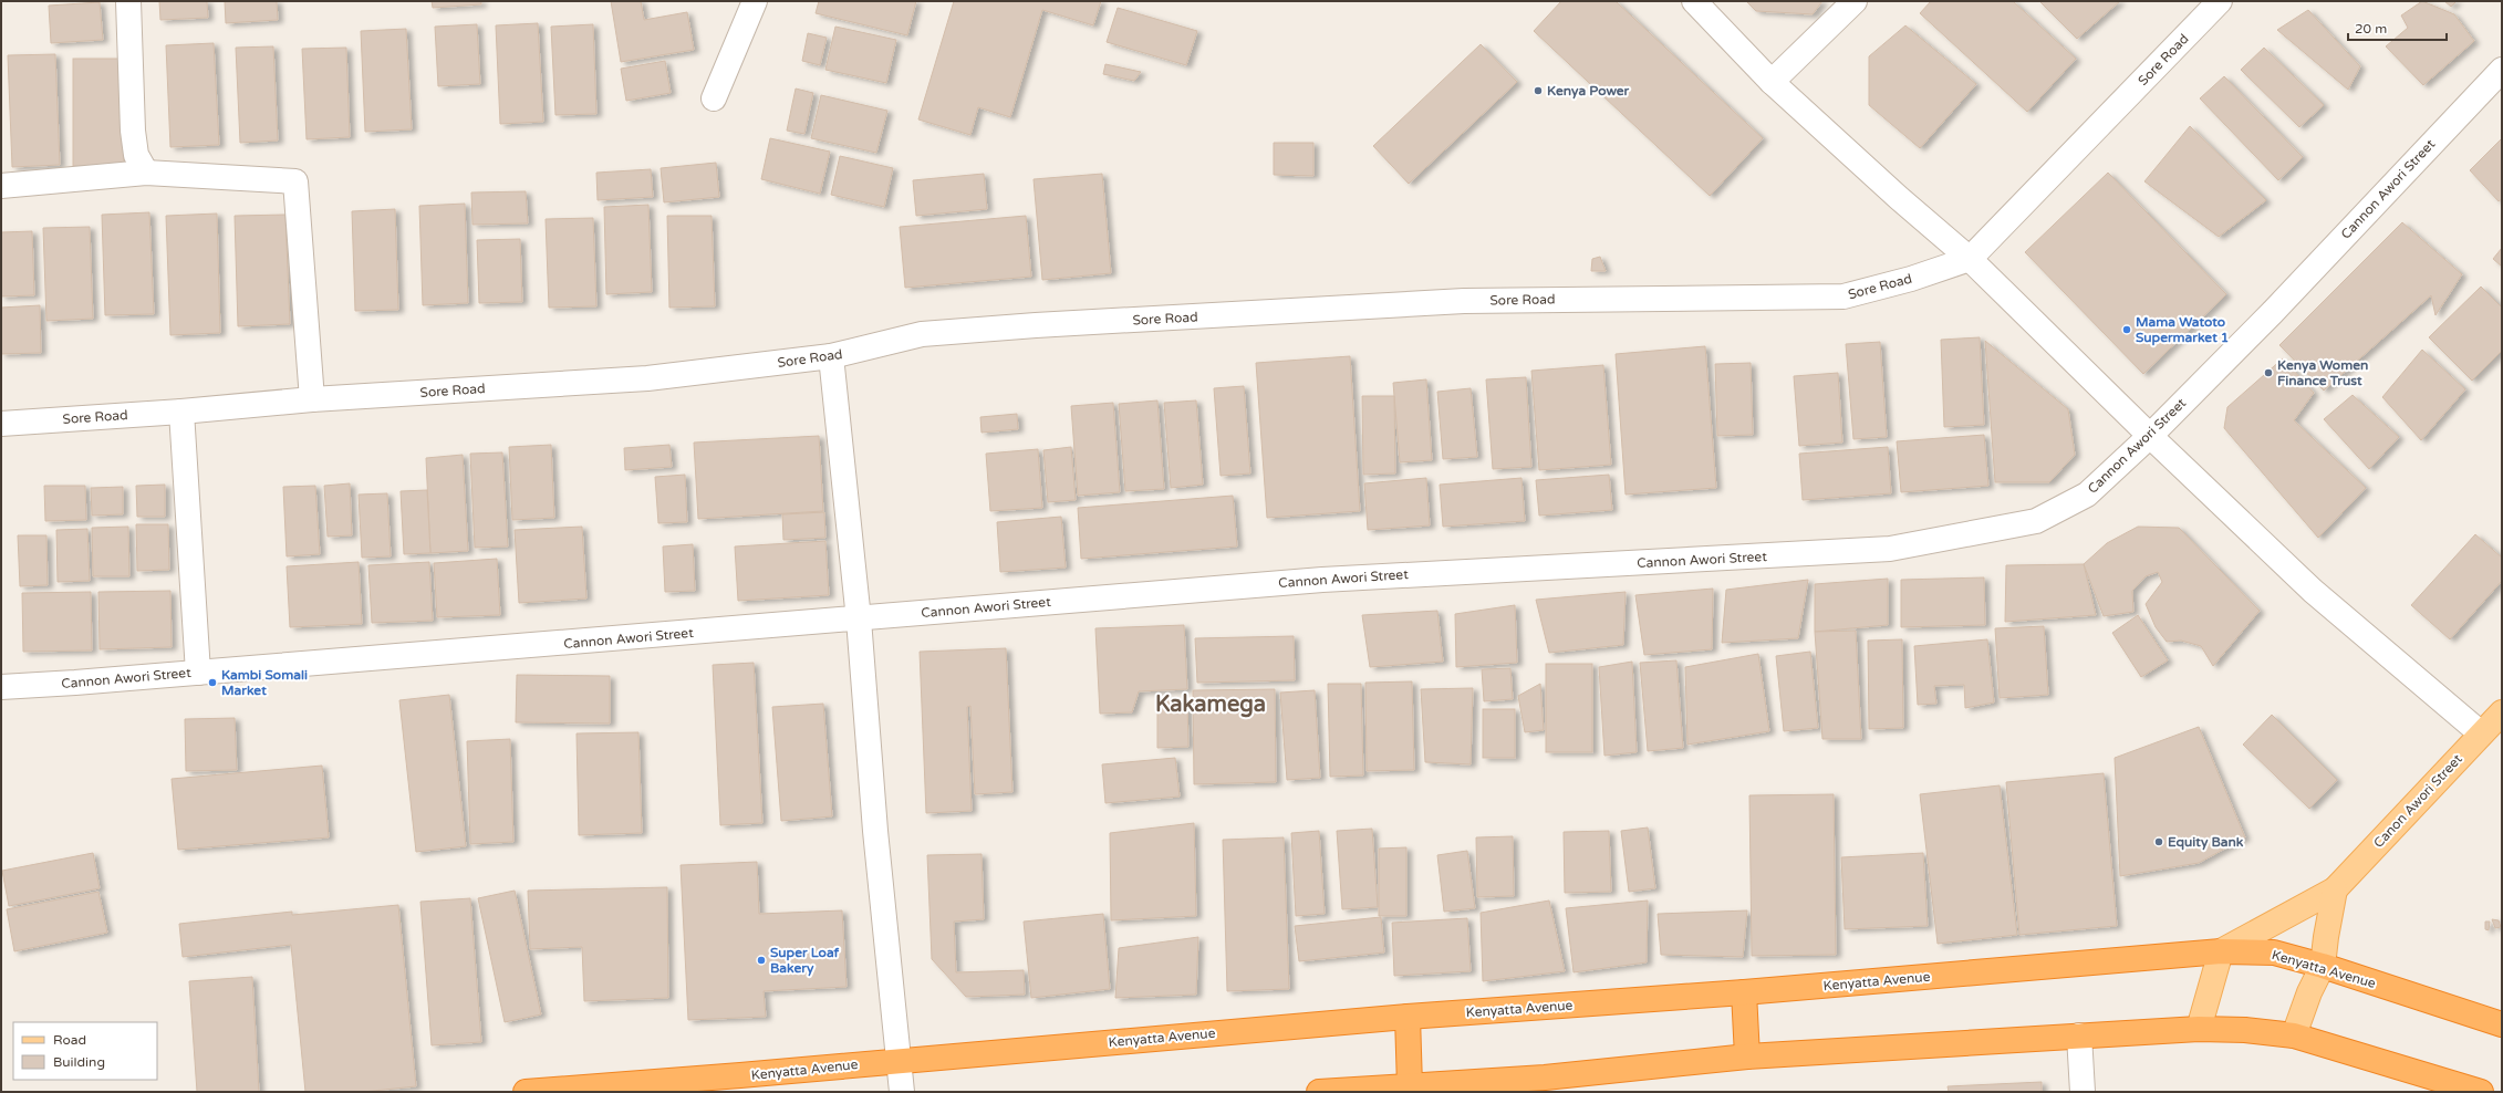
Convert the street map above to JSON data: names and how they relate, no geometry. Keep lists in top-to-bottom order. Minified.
{"streets":{"highway":["Kenyatta Avenue"],"main road":["Canon Awori Street"],"street":["Sore Road","Cannon Awori Street"]},"crossings":[["Canon Awori Street","Kenyatta Avenue"]],"districts":["Kakamega"],"places":["Kenya Power","Mama Watoto Supermarket 1","Kenya Women Finance Trust","Kambi Somali Market","Equity Bank","Super Loaf Bakery"],"legend":["Road","Building"],"scale_bar":"20 m"}
